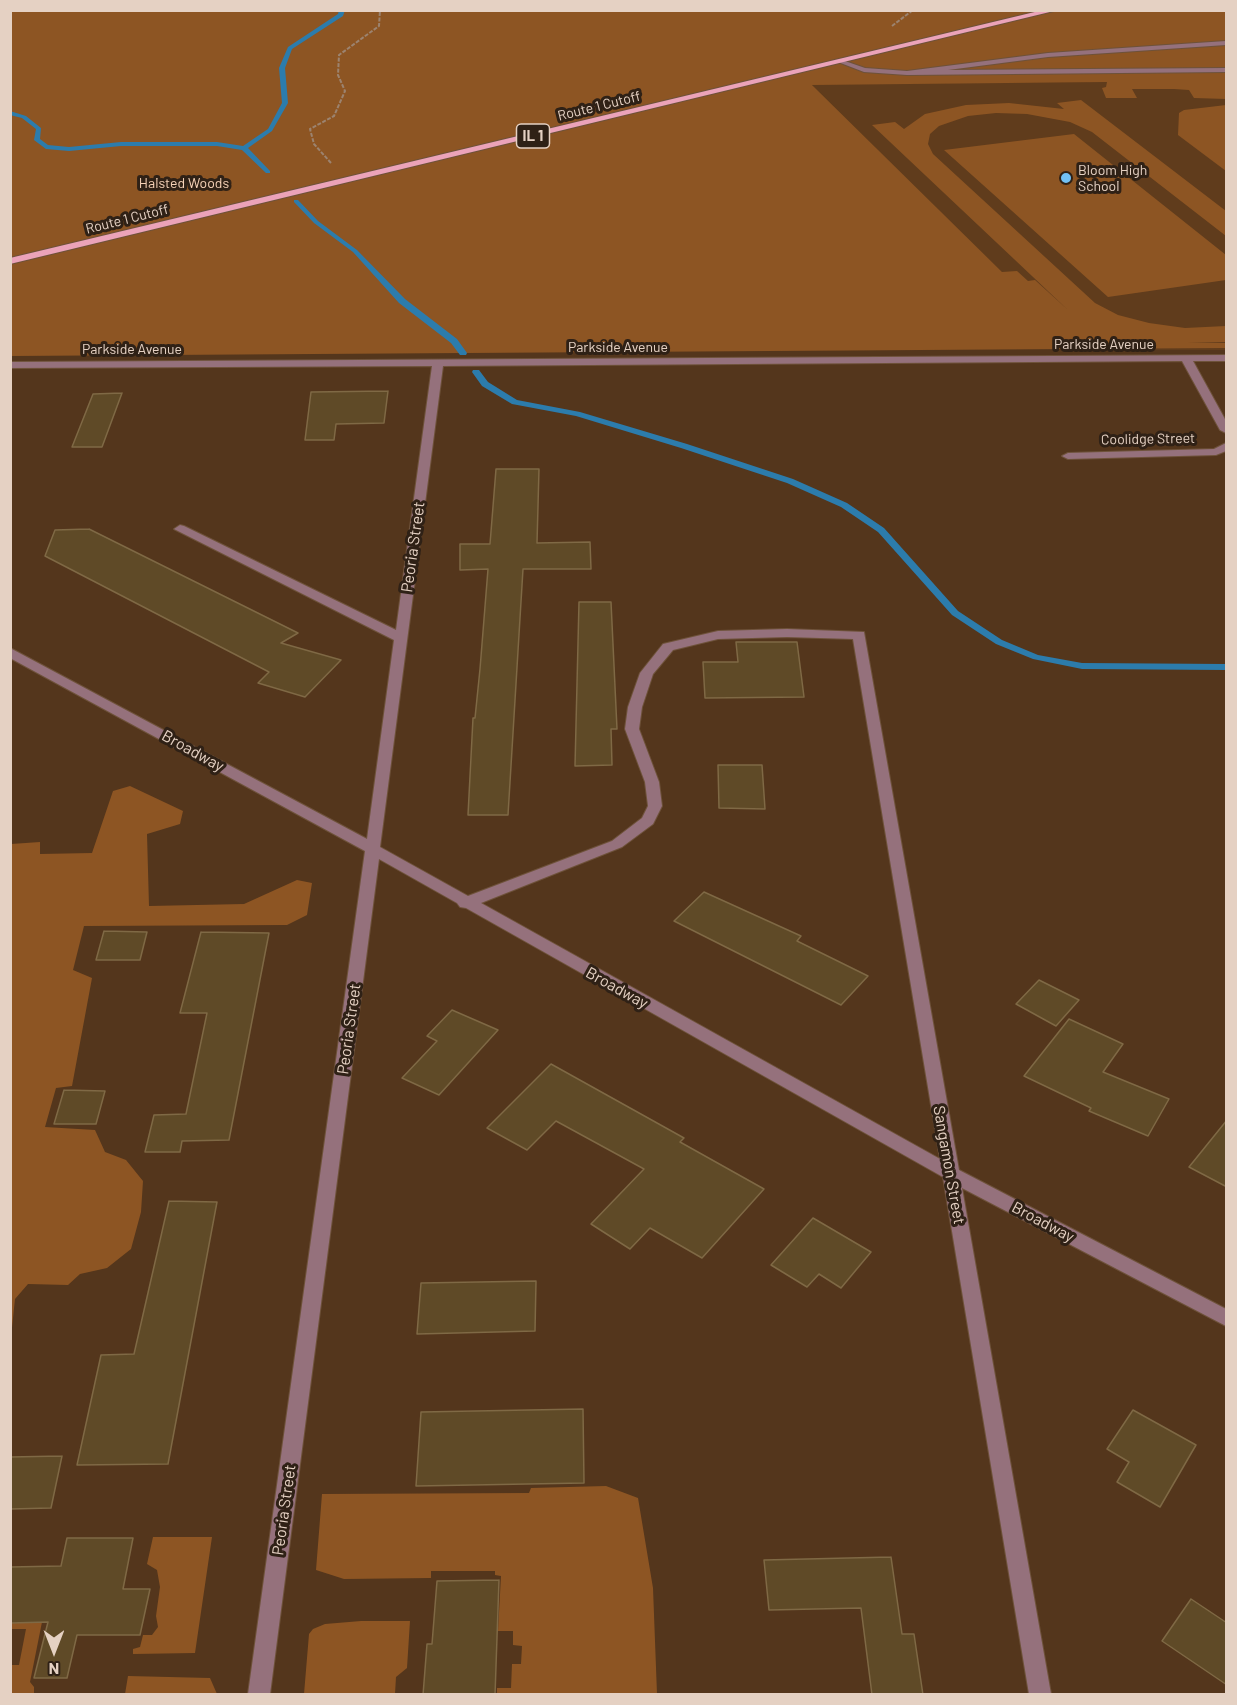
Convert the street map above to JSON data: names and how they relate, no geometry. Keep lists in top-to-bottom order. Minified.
{"streets":{"main road":["Route 1 Cutoff","IL 1"],"street":["Parkside Avenue","Coolidge Street","Peoria Street","Broadway","Sangamon Street"]},"crossings":[["Parkside Avenue","Peoria Street"],["Peoria Street","Broadway"],["Broadway","Sangamon Street"]],"parks":["Halsted Woods"],"places":["Bloom High School"],"north":"bottom"}
